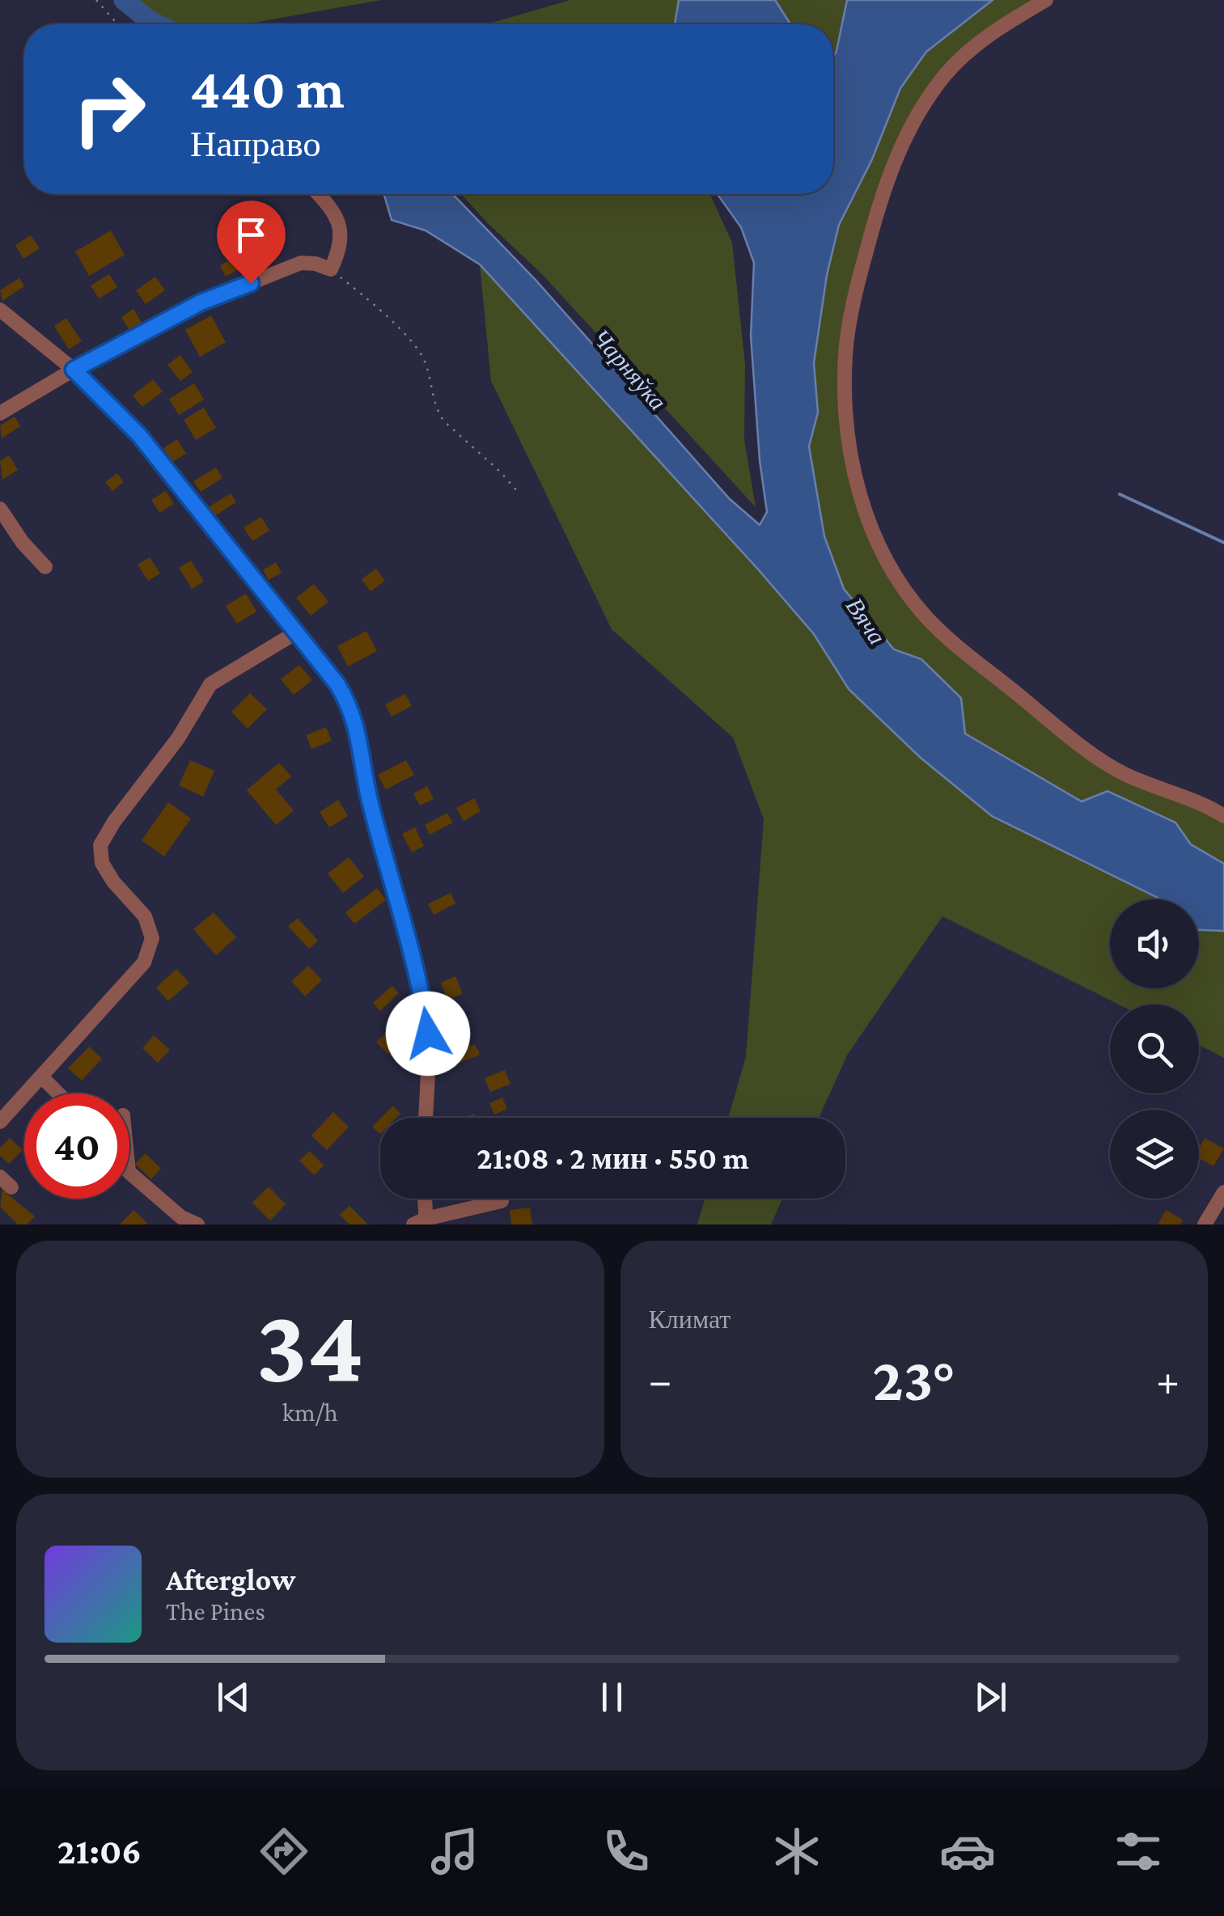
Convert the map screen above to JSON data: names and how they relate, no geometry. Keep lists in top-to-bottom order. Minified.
{"water":["Чарняўка","Вяча"],"page":{"turn":["440 m","Направо"],"limit":"40","trip":"21:08 · 2 мин · 550 m","tile":[["34","km/h"],"Климат"],"heat":["−","23°","+"],"song":["Afterglow","The Pines"],"tabs":"21:06"}}
